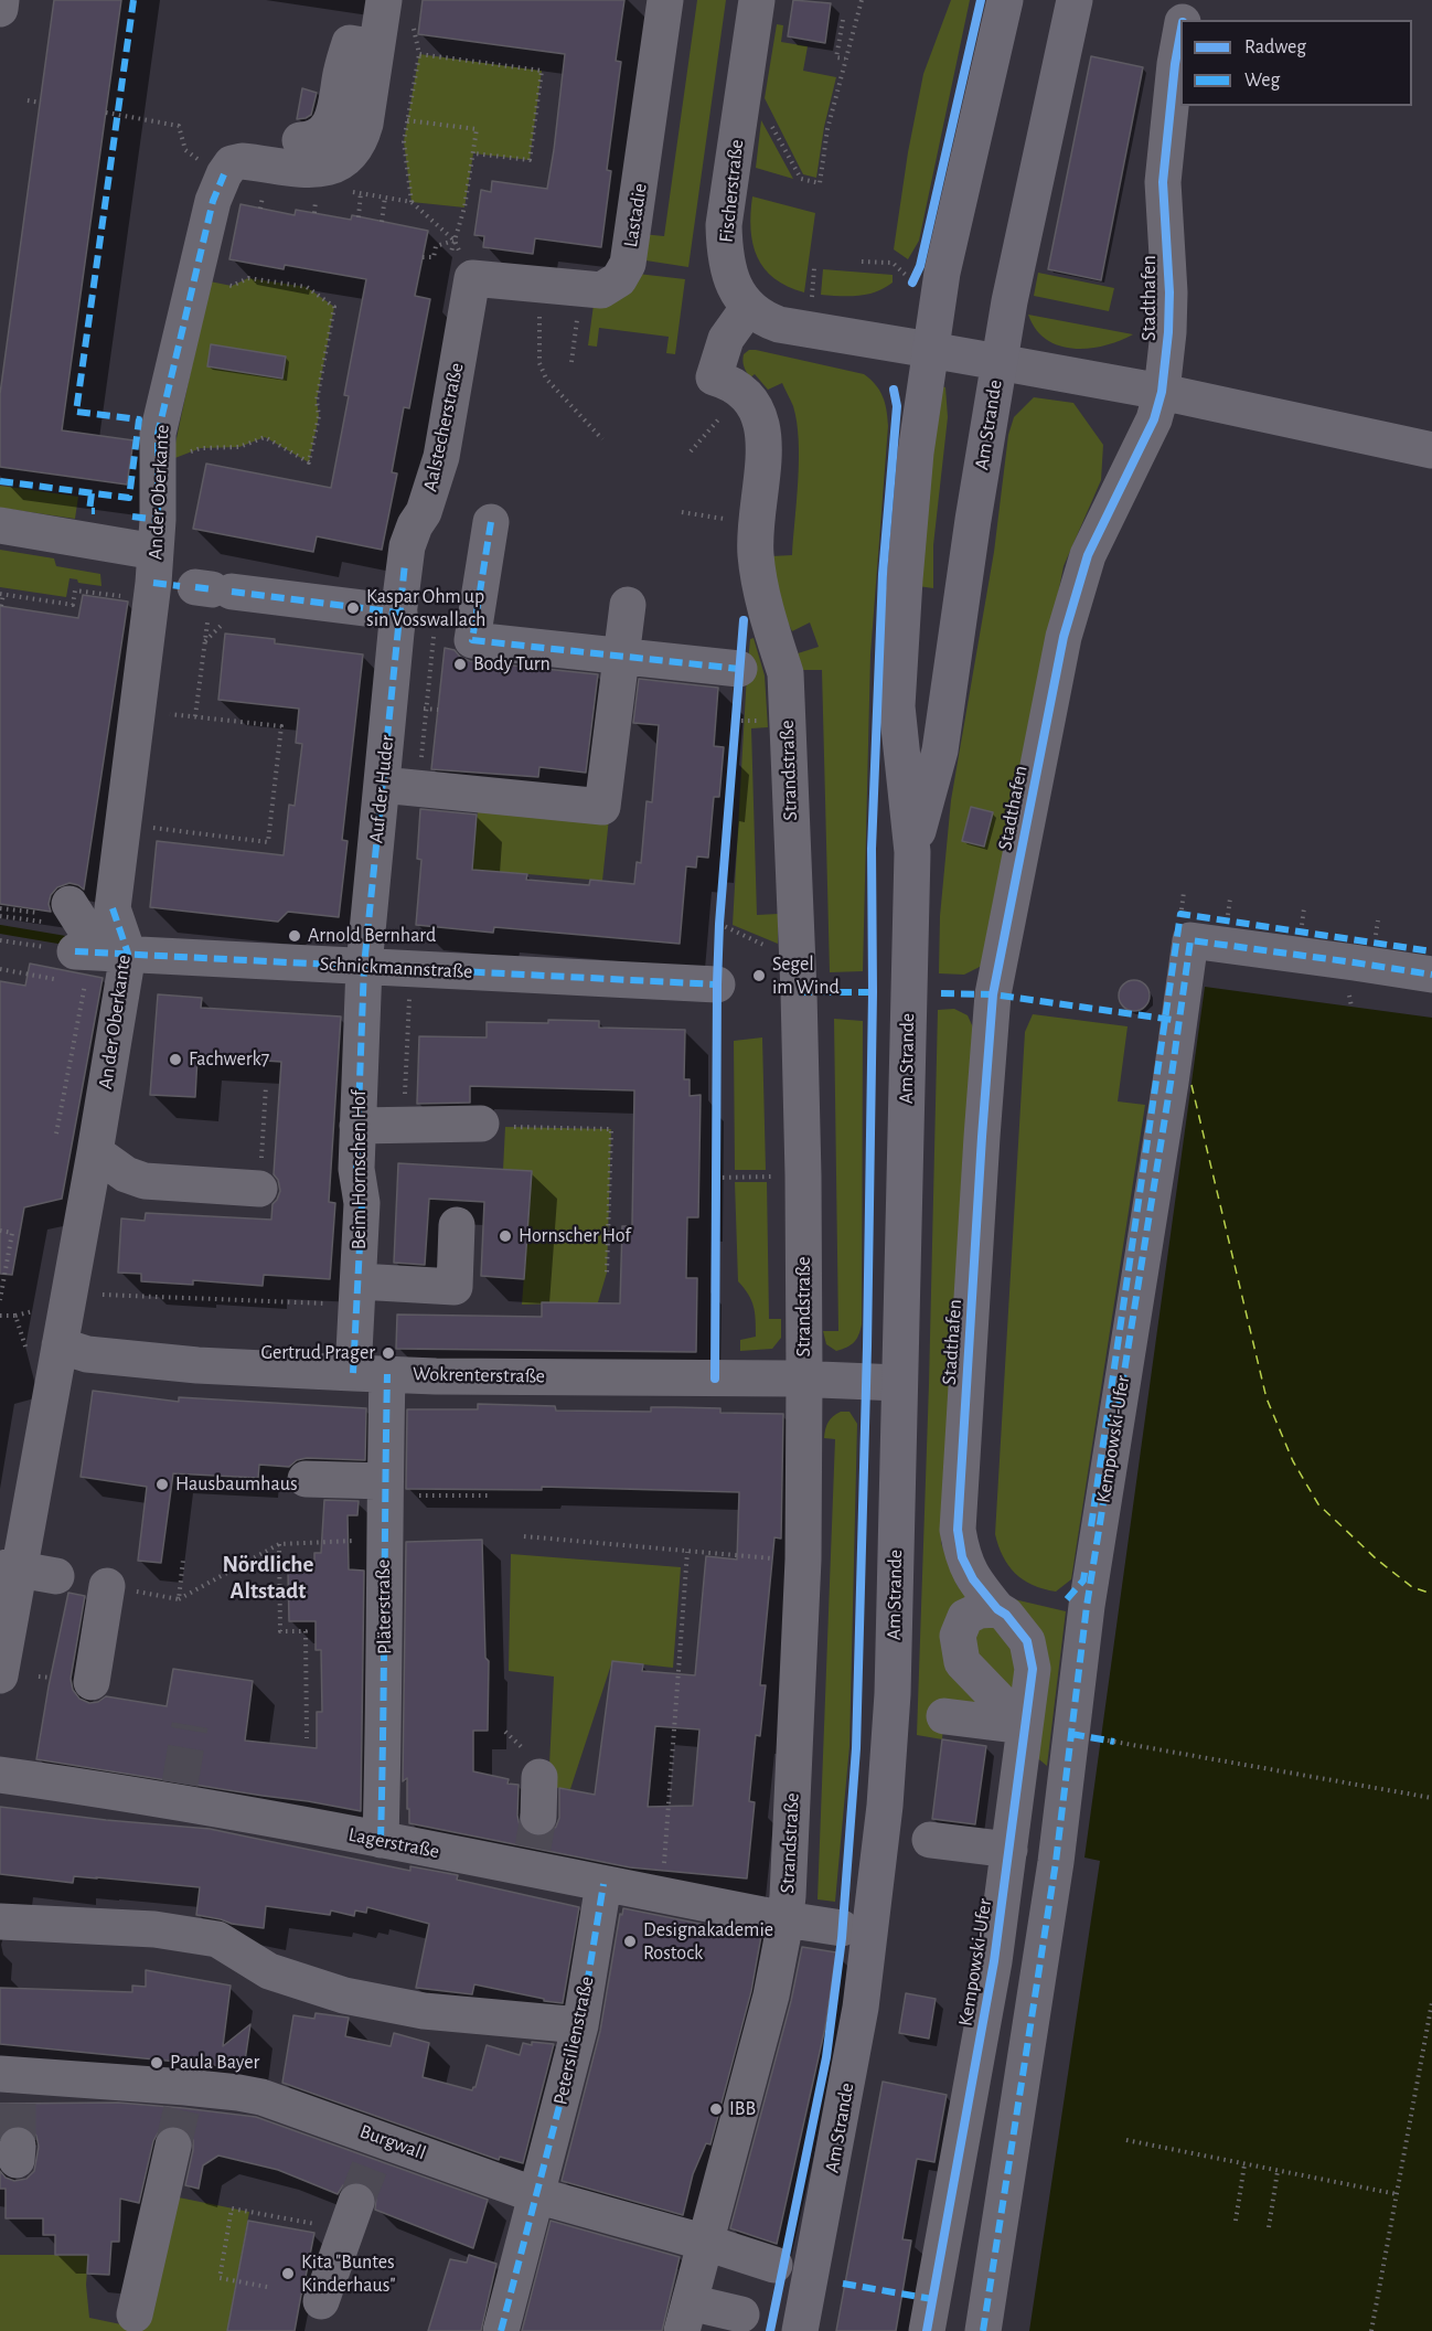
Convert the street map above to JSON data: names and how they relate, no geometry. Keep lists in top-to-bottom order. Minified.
{"streets":{"main road":["Am Strande"],"street":["Fischerstraße","Lastadie","Stadthafen","Aalstecherstraße","An der Oberkante","Strandstraße","Auf der Huder","Schnickmannstraße","Beim Hornschen Hof","Wokrenterstraße","Kempowski-Ufer","Pläterstraße","Lagerstraße","Petersilienstraße","Burgwall"]},"crossings":[["Lastadie","Aalstecherstraße"],["Stadthafen","Kempowski-Ufer"],["Am Strande","Wokrenterstraße"],["Aalstecherstraße","Auf der Huder"],["An der Oberkante","Schnickmannstraße"],["An der Oberkante","Wokrenterstraße"],["Strandstraße","Wokrenterstraße"],["Strandstraße","Lagerstraße"],["Strandstraße","Burgwall"],["Auf der Huder","Schnickmannstraße"],["Auf der Huder","Beim Hornschen Hof"],["Schnickmannstraße","Beim Hornschen Hof"],["Beim Hornschen Hof","Wokrenterstraße"],["Beim Hornschen Hof","Pläterstraße"],["Wokrenterstraße","Pläterstraße"],["Pläterstraße","Lagerstraße"],["Lagerstraße","Petersilienstraße"],["Petersilienstraße","Burgwall"]],"districts":["Nördliche Altstadt"],"places":["Kaspar Ohm up sin Vosswallach","Body Turn","Arnold Bernhard","Segel im Wind","Fachwerk7","Hornscher Hof","Gertrud Prager","Hausbaumhaus","Designakademie Rostock","Paula Bayer","IBB","Kita \"Buntes Kinderhaus\""],"legend":["Radweg","Weg"]}
